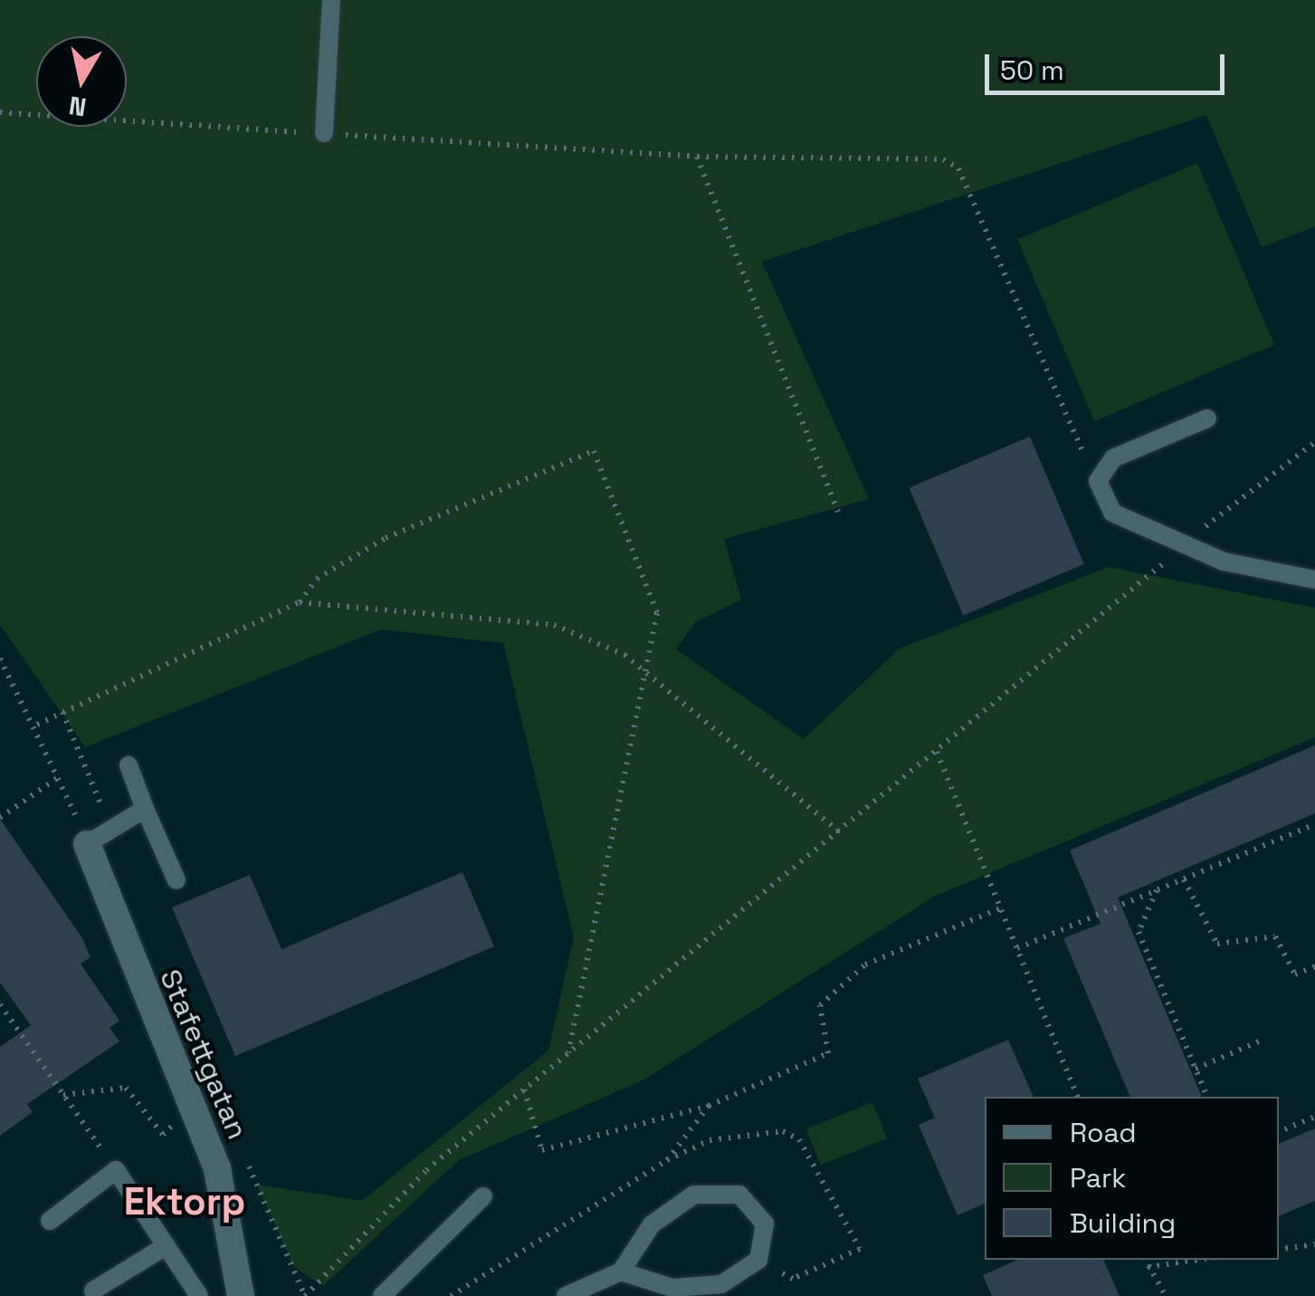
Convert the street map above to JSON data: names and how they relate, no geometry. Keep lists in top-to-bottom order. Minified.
{"streets":{"street":["Stafettgatan"]},"districts":["Ektorp"],"legend":["Road","Park","Building"],"scale_bar":"50 m","north":"bottom"}
